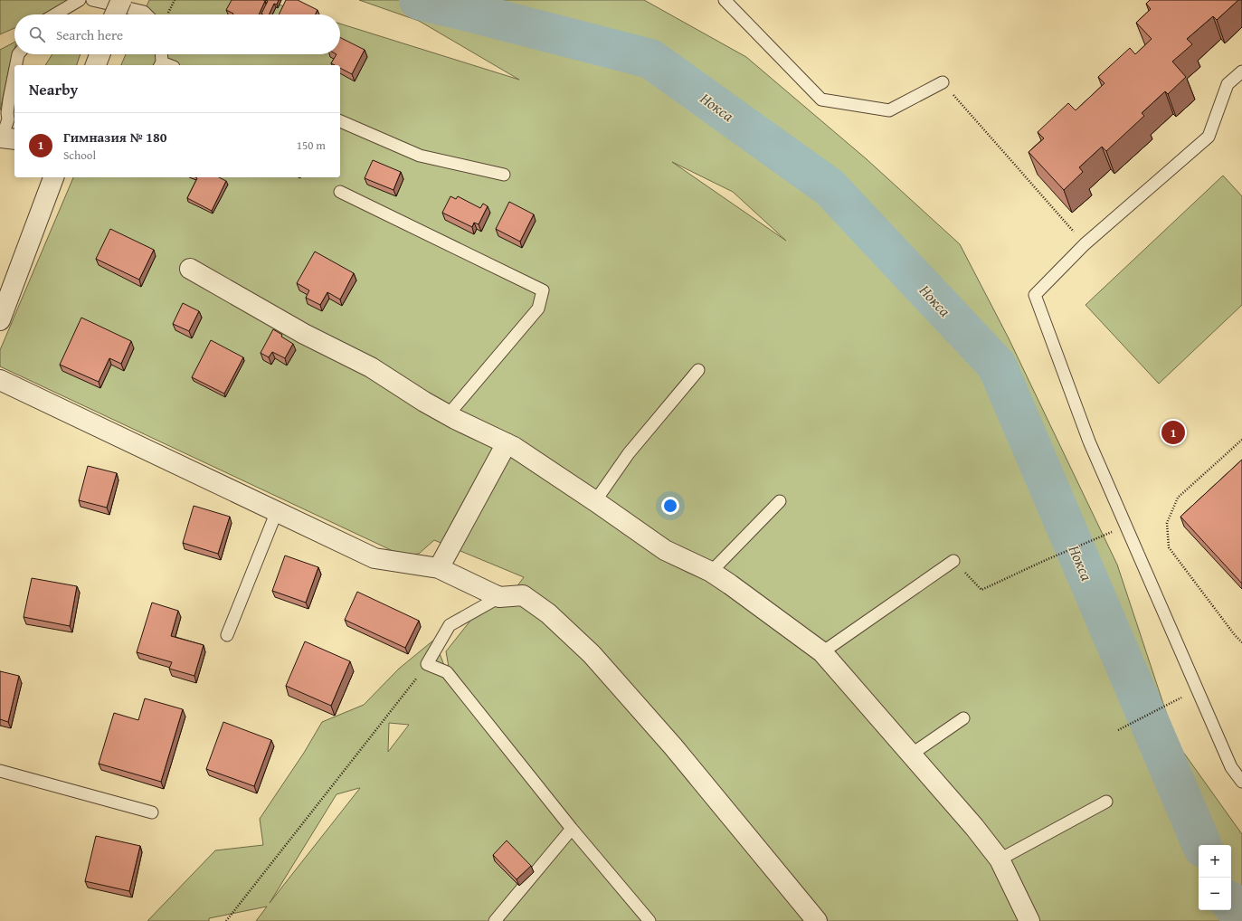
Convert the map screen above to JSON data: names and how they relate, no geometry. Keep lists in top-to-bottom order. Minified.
{"water":["Нокса"],"page":{"search":"Search here","heading":"Nearby","list":[{"mark":"1","name":"Гимназия № 180","note":"School","value":"150 m"}],"pins":"1","map_buttons":["+","−"]}}
